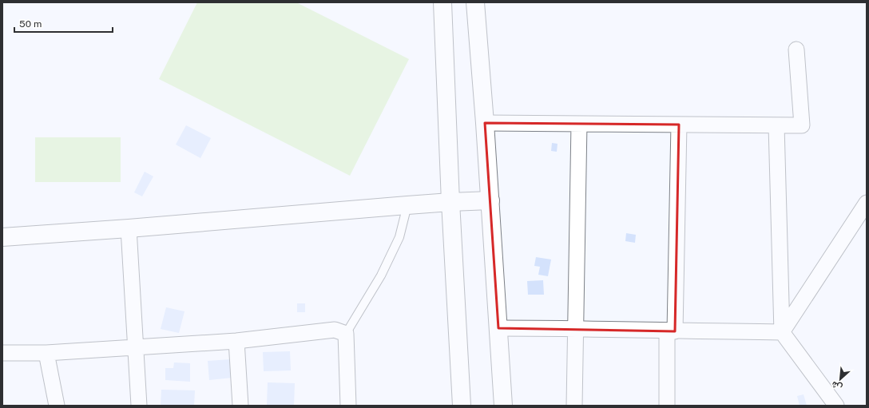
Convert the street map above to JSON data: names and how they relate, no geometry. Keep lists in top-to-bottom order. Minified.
{"scale_bar":"50 m","north":"bottom left"}
